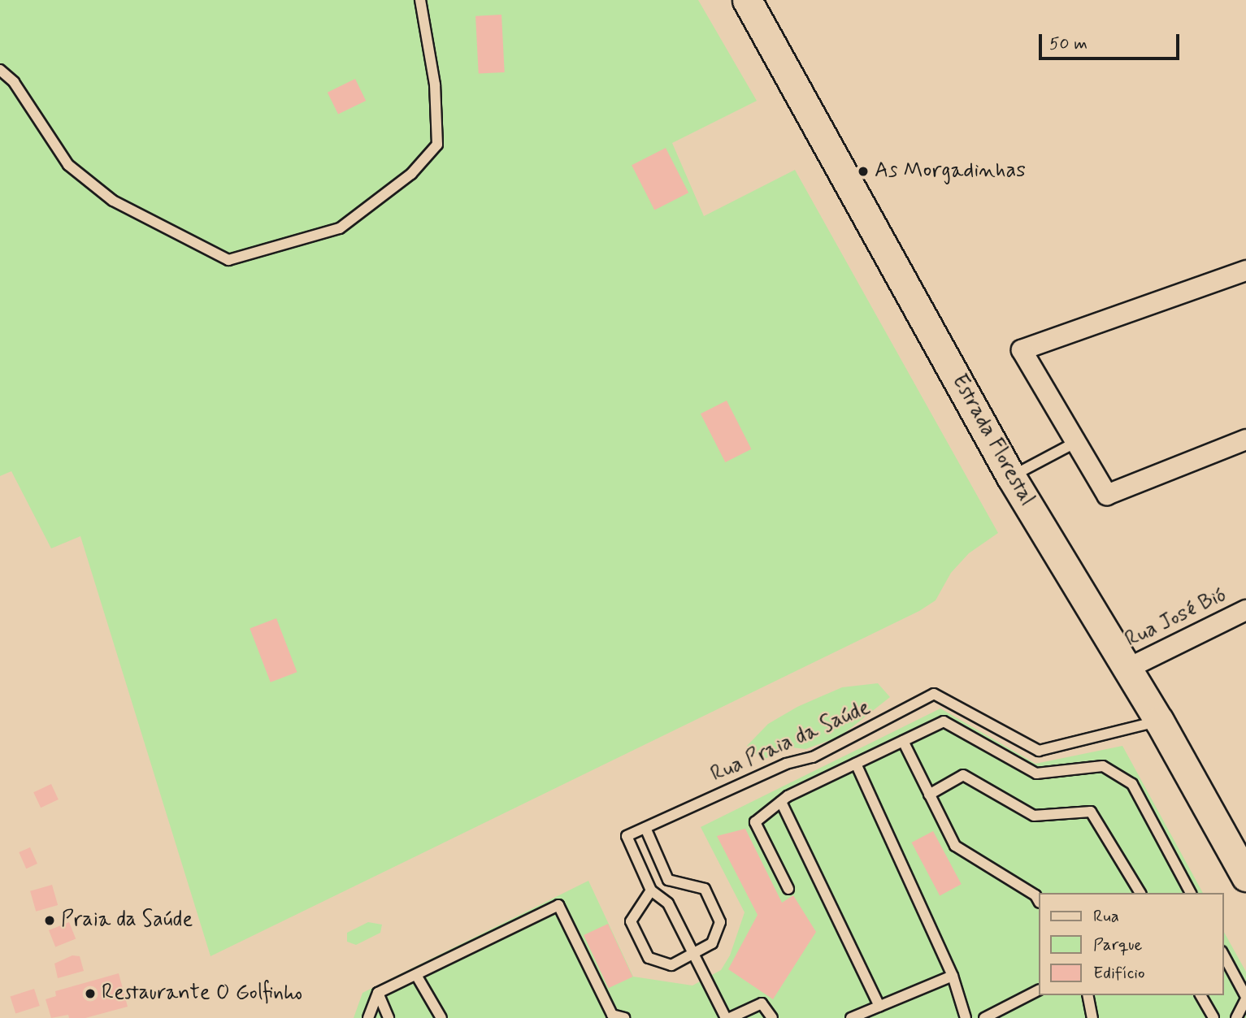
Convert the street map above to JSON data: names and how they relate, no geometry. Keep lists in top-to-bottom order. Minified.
{"streets":{"main road":["Estrada Florestal"],"street":["Rua José Bió"],"lane":["Rua Praia da Saúde"]},"crossings":[["Estrada Florestal","Rua José Bió"],["Estrada Florestal","Rua Praia da Saúde"]],"places":["As Morgadinhas","Praia da Saúde","Restaurante O Golfinho"],"legend":["Rua","Parque","Edifício"],"scale_bar":"50 m"}
